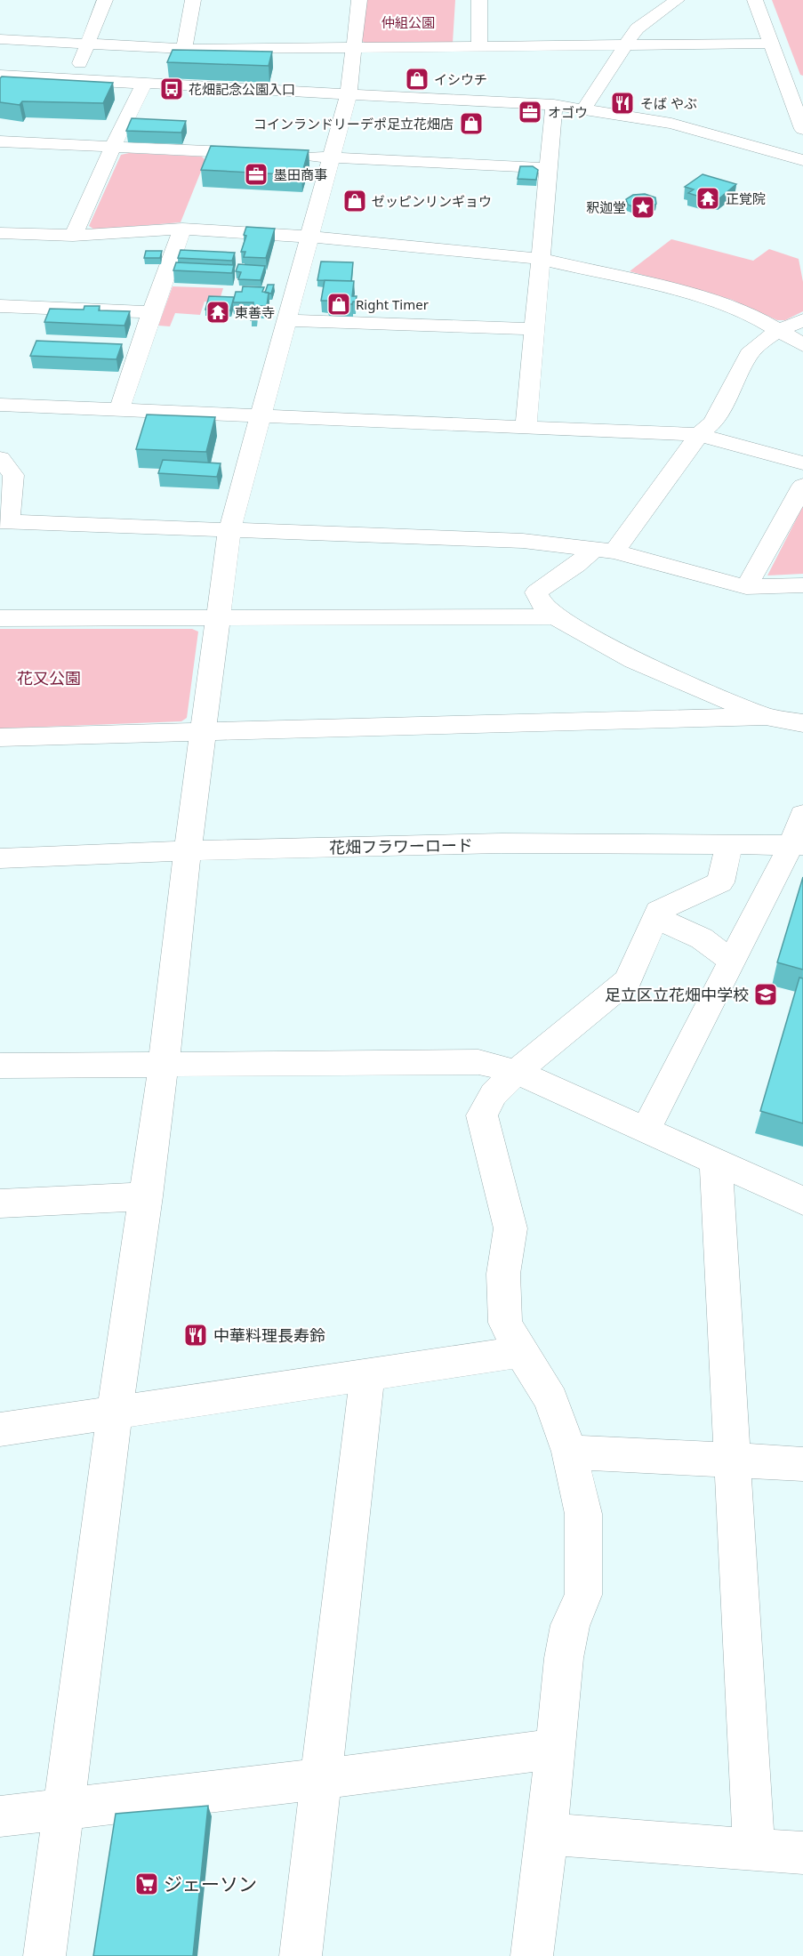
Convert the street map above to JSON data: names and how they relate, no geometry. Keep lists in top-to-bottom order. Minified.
{"streets":{"street":["花畑フラワーロード"]},"parks":["仲組公園","花又公園"],"places":{"shop":["イシウチ","コインランドリーデポ足立花畑店","ゼッピンリンギョウ","Right Timer"],"bus stop":["花畑記念公園入口"],"restaurant":["そば やぶ","中華料理長寿鈴"],"office":["オゴウ","墨田商事"],"temple":["正覚院","東善寺"],"place":["釈迦堂"],"school or university":["足立区立花畑中学校"],"supermarket":["ジェーソン"]}}
